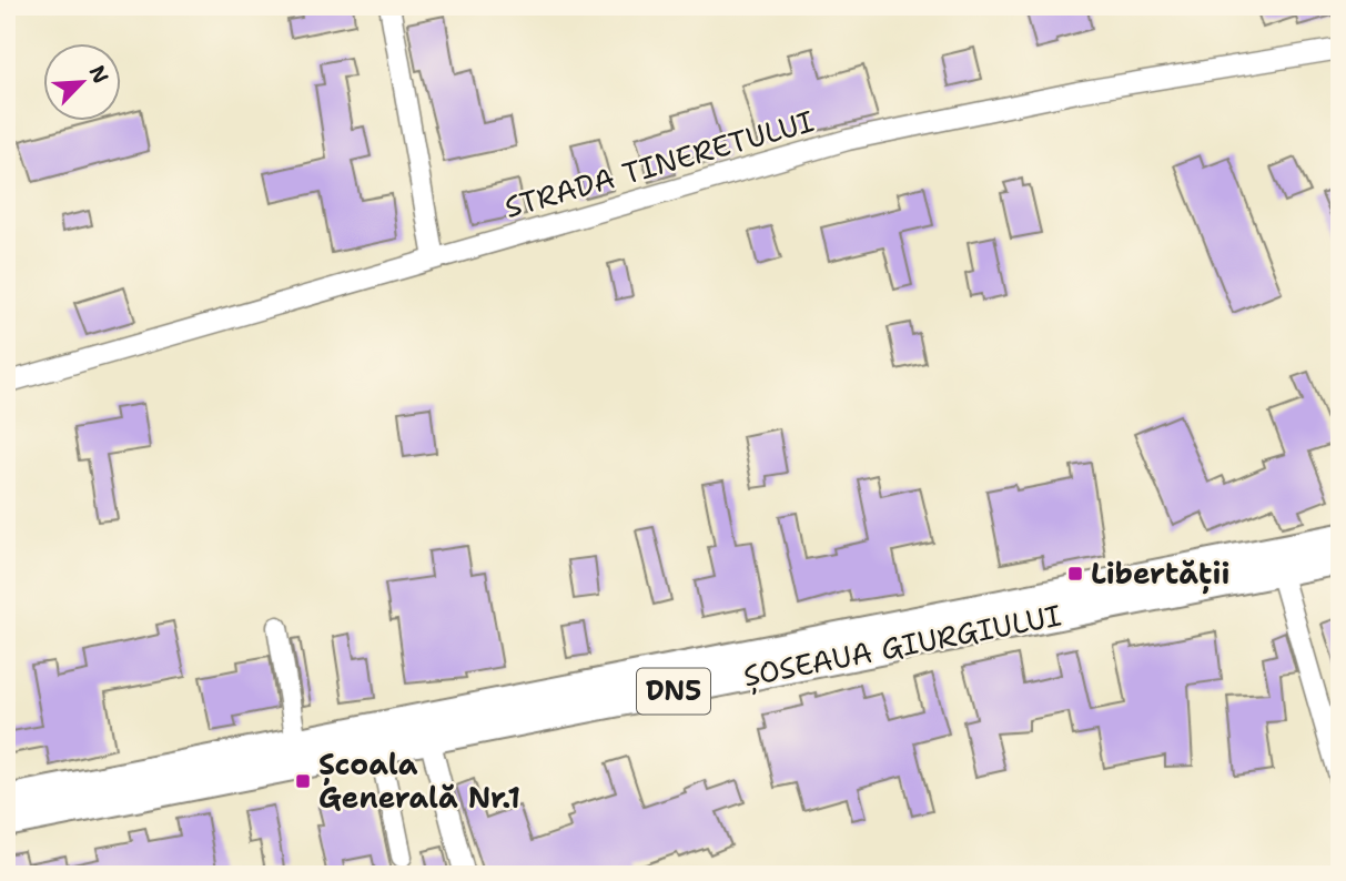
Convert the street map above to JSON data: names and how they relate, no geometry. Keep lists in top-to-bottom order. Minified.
{"streets":{"highway":["ȘOSEAUA GIURGIULUI","DN5"],"street":["STRADA TINERETULUI"]},"places":{"transit":["Libertății","Școala Generală Nr.1"]},"north":"top right"}
